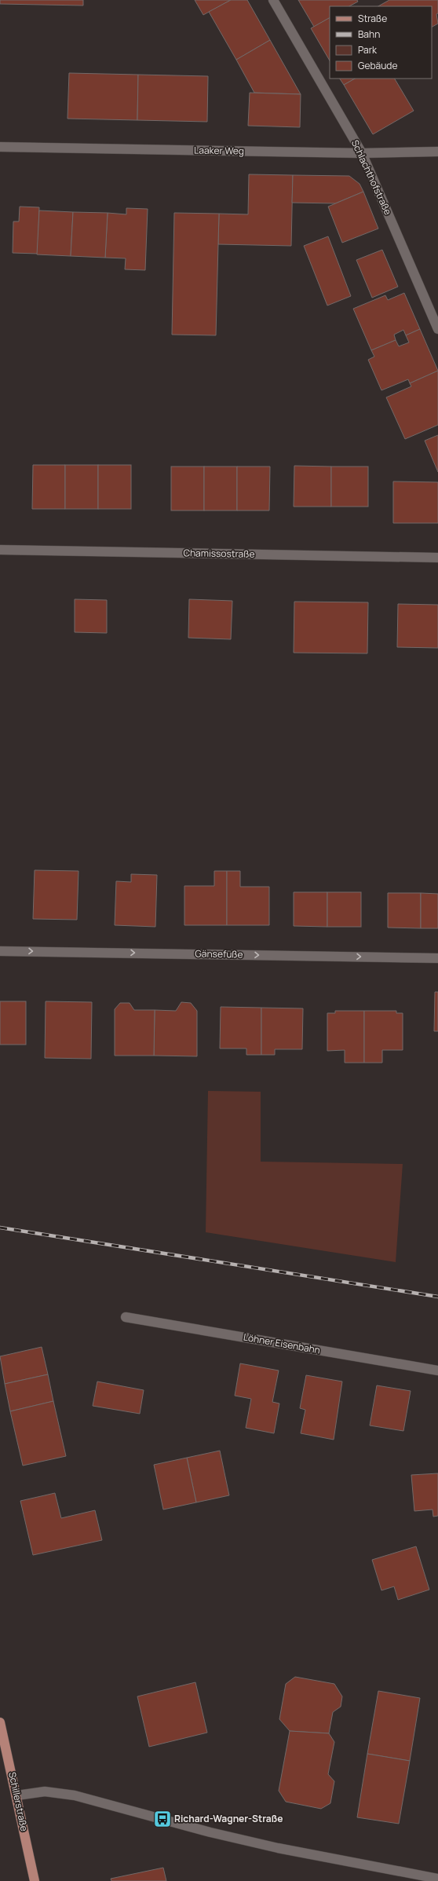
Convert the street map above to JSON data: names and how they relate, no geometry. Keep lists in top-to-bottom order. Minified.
{"streets":{"main road":["Schillerstraße"],"street":["Laaker Weg","Schlachthofstraße","Chamissostraße","Gänsefüße","Löhner Eisenbahn"]},"crossings":[["Laaker Weg","Schlachthofstraße"]],"one_way":["Gänsefüße"],"places":{"bus stop":["Richard-Wagner-Straße"]},"legend":["Straße","Bahn","Park","Gebäude"]}
